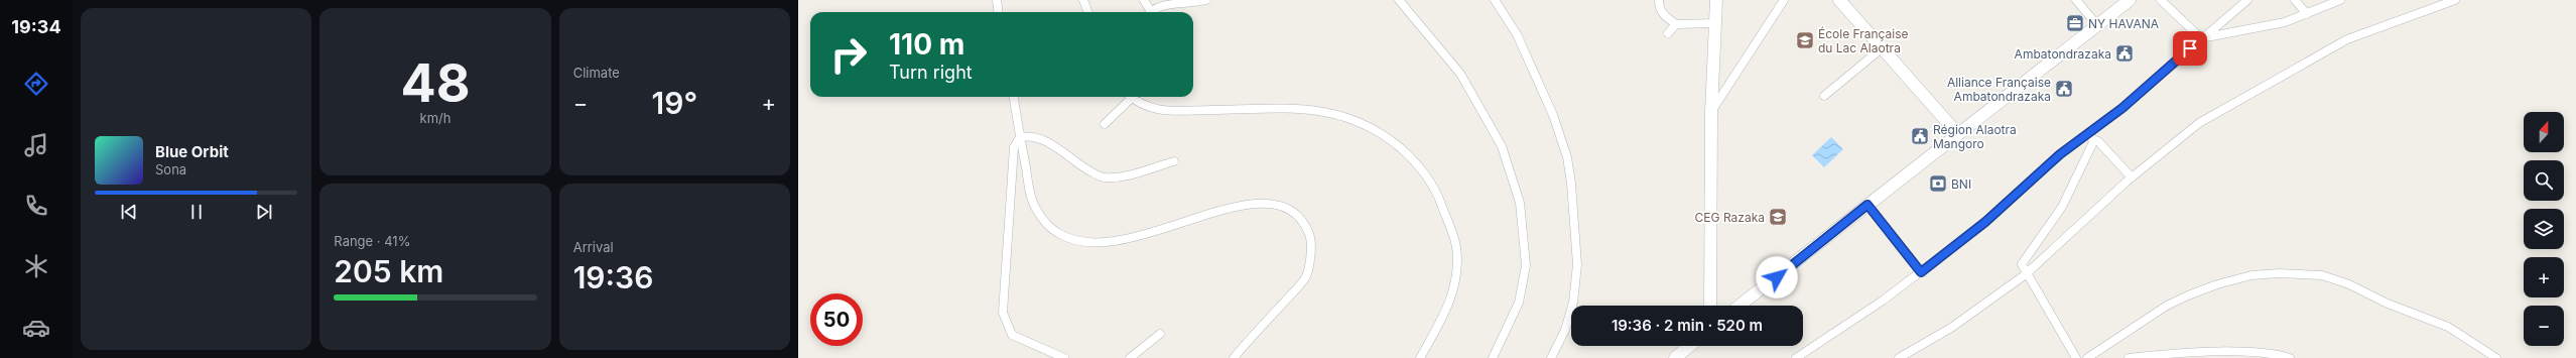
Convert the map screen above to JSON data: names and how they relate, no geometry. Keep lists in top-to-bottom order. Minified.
{"places":{"office":["NY HAVANA"],"school or university":["École Française du Lac Alaotra","CEG Razaka"],"public building":["Ambatondrazaka","Alliance Française Ambatondrazaka","Région Alaotra Mangoro"],"bank":["BNI"]},"north":"top","page":{"tabs":"19:34","tile":[["48","km/h"],"Climate",["Range · 41%","205 km"],["Arrival","19:36"]],"turn":["110 m","Turn right"],"heat":["−","19°","+"],"map_buttons":["+","−"],"song":["Blue Orbit","Sona"],"limit":"50","trip":"19:36 · 2 min · 520 m"}}
